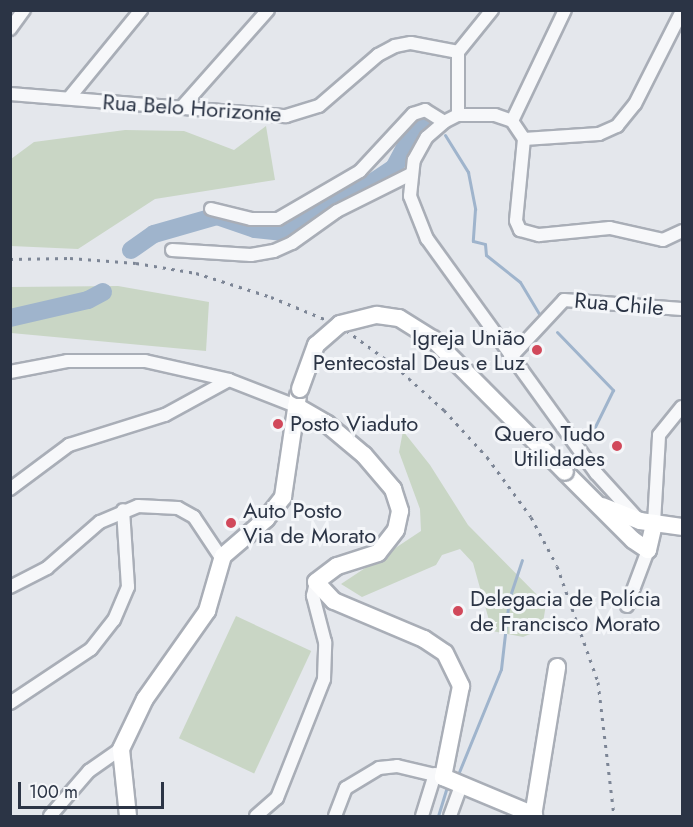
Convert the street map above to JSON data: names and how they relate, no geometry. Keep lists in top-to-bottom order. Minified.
{"streets":{"street":["Rua Belo Horizonte","Rua Chile"]},"places":["Igreja União Pentecostal Deus e Luz","Posto Viaduto","Quero Tudo Utilidades","Auto Posto Via de Morato","Delegacia de Polícia de Francisco Morato"],"scale_bar":"100 m"}
